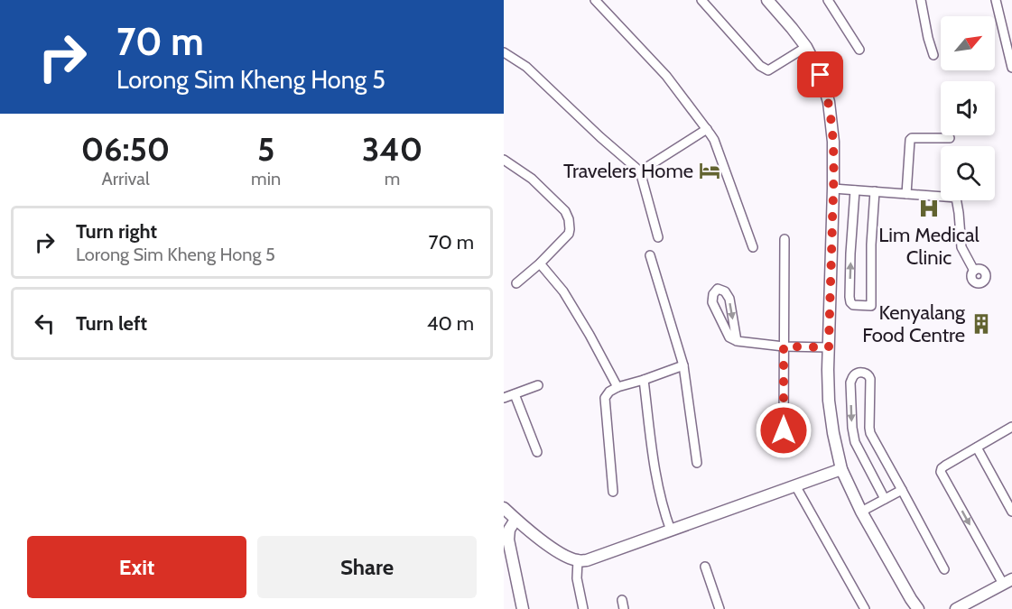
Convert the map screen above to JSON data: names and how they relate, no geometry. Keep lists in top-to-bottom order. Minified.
{"places":{"hotel":["Travelers Home"],"hospital":["Lim Medical Clinic"],"building":["Kenyalang Food Centre"]},"north":"top right","page":{"turn":["70 m","Lorong Sim Kheng Hong 5"],"eta":["06:50","Arrival","5","min","340","m"],"list":[{"name":"Turn right","note":"Lorong Sim Kheng Hong 5","value":"70 m"},{"name":"Turn left","value":"40 m"}],"buttons":["Exit","Share"]}}
